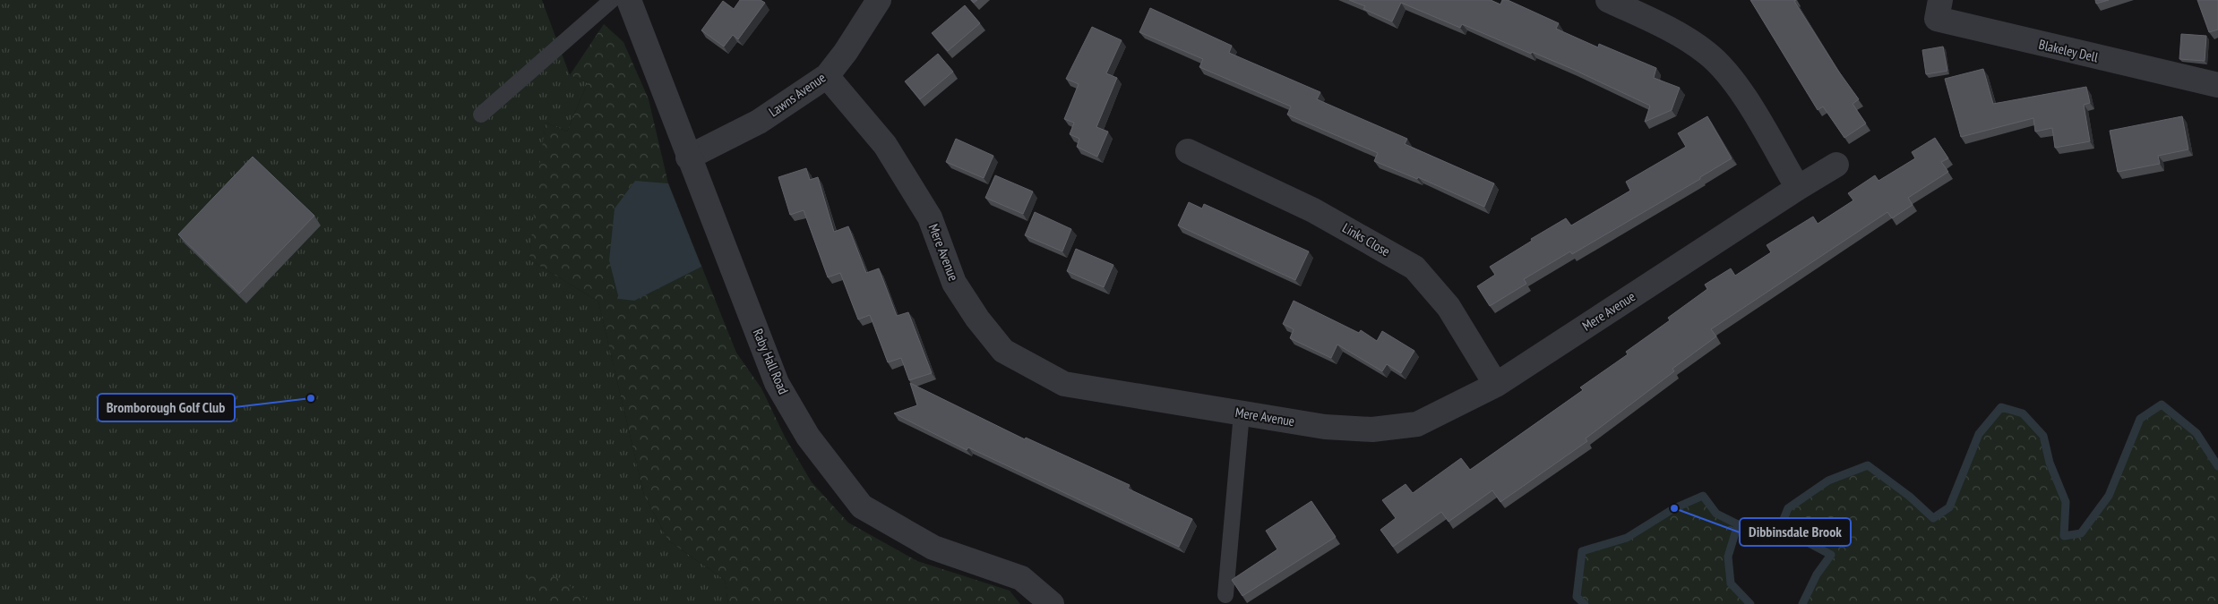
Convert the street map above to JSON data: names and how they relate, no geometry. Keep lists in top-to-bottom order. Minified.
{"streets":{"street":["Blakeley Dell","Lawns Avenue","Links Close","Mere Avenue","Raby Hall Road"]},"crossings":[["Lawns Avenue","Mere Avenue"],["Lawns Avenue","Raby Hall Road"],["Links Close","Mere Avenue"]],"places":["Bromborough Golf Club","Dibbinsdale Brook"]}
